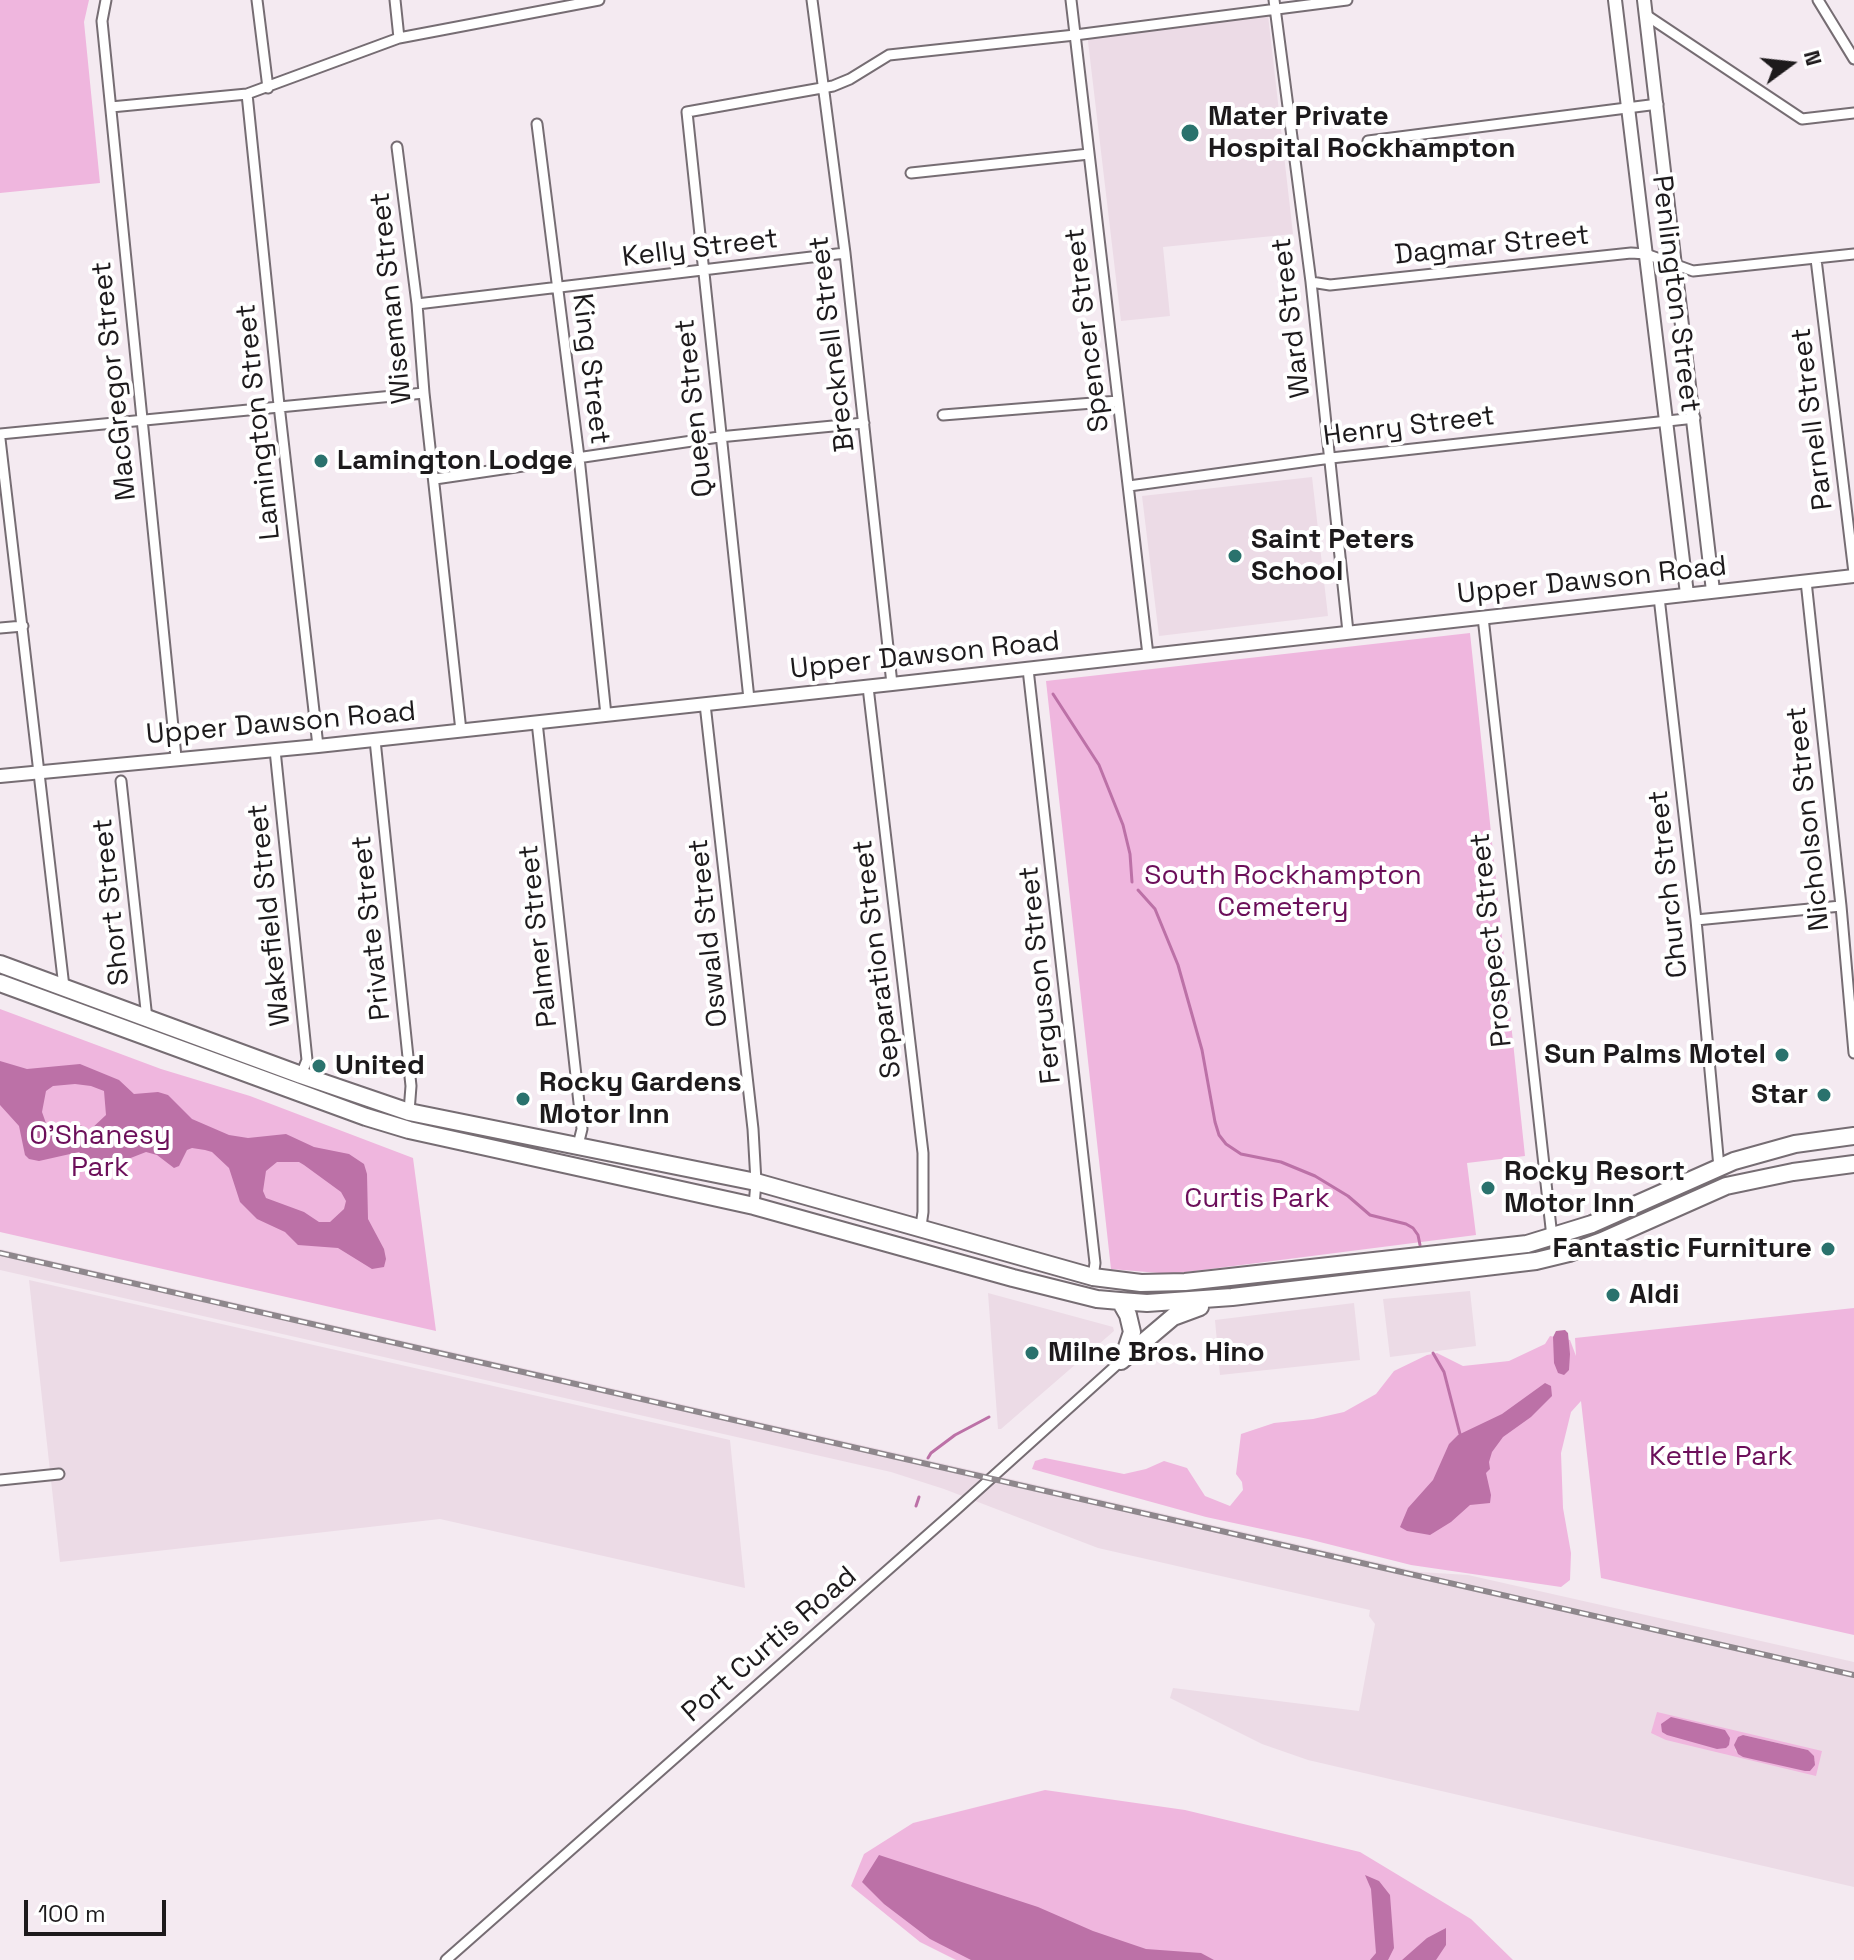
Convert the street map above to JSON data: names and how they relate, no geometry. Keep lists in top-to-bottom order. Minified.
{"streets":{"highway":["Prospect Street"],"street":["Dagmar Street","Kelly Street","Penlington Street","Wiseman Street","Ward Street","Spencer Street","Brecknell Street","King Street","MacGregor Street","Queen Street","Parnell Street","Lamington Street","Henry Street","Upper Dawson Road","Nicholson Street","Church Street","Short Street","Wakefield Street","Private Street","Oswald Street","Palmer Street","Separation Street","Ferguson Street","Port Curtis Road"]},"crossings":[["Dagmar Street","Penlington Street"],["Dagmar Street","Ward Street"],["Dagmar Street","Parnell Street"],["Kelly Street","Wiseman Street"],["Kelly Street","Brecknell Street"],["Kelly Street","King Street"],["Kelly Street","Queen Street"],["Penlington Street","Henry Street"],["Penlington Street","Upper Dawson Road"],["Wiseman Street","Upper Dawson Road"],["Ward Street","Henry Street"],["Ward Street","Upper Dawson Road"],["Spencer Street","Henry Street"],["Spencer Street","Upper Dawson Road"],["Brecknell Street","Queen Street"],["Brecknell Street","Upper Dawson Road"],["King Street","Upper Dawson Road"],["MacGregor Street","Upper Dawson Road"],["Queen Street","Upper Dawson Road"],["Parnell Street","Upper Dawson Road"],["Lamington Street","Upper Dawson Road"],["Upper Dawson Road","Nicholson Street"],["Upper Dawson Road","Church Street"],["Upper Dawson Road","Wakefield Street"],["Upper Dawson Road","Private Street"],["Upper Dawson Road","Oswald Street"],["Upper Dawson Road","Palmer Street"],["Upper Dawson Road","Prospect Street"],["Upper Dawson Road","Separation Street"],["Upper Dawson Road","Ferguson Street"]],"parks":["South Rockhampton Cemetery","O'Shanesy Park","Curtis Park","Kettle Park"],"places":["Mater Private Hospital Rockhampton","Lamington Lodge","Saint Peters School","Sun Palms Motel","United","Star","Rocky Gardens Motor Inn","Rocky Resort Motor Inn","Fantastic Furniture","Aldi","Milne Bros. Hino"],"scale_bar":"100 m","north":"right"}
